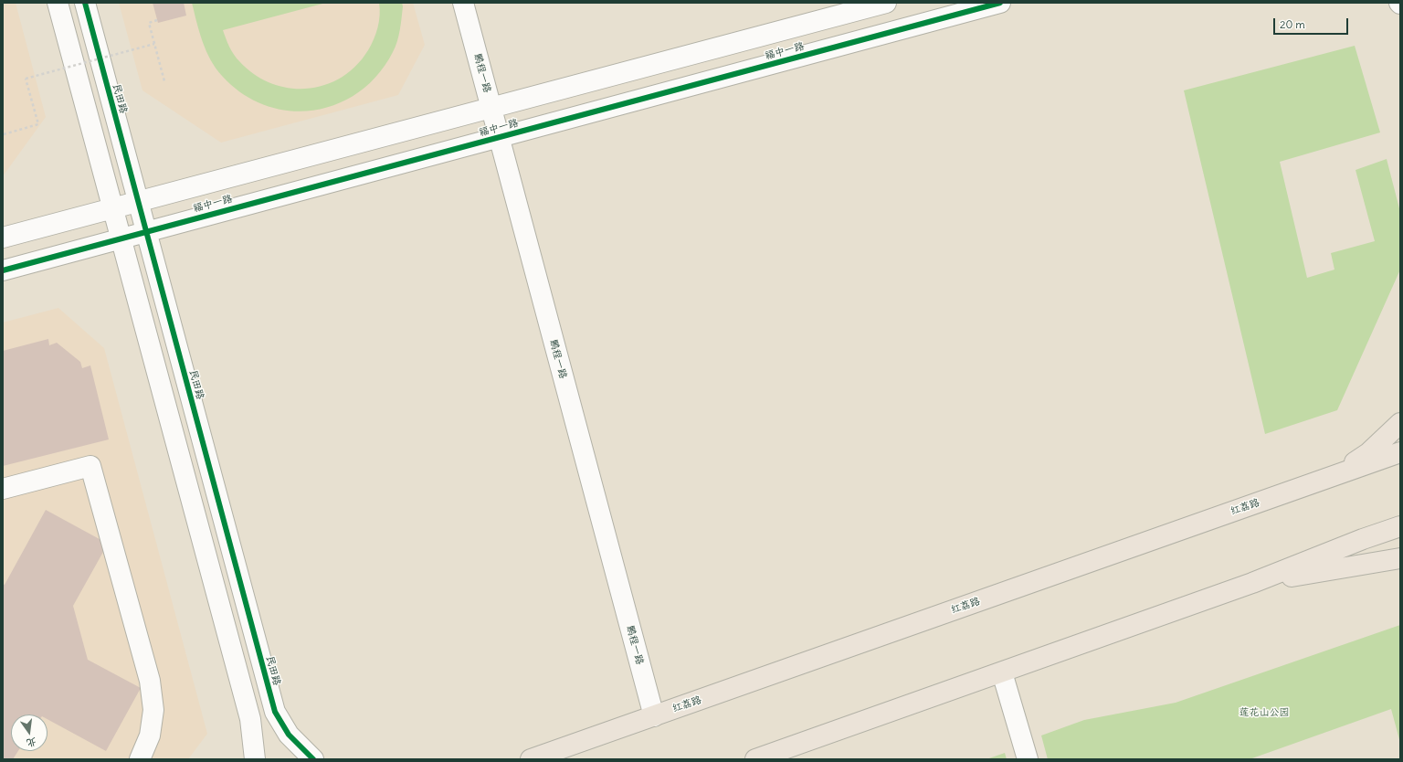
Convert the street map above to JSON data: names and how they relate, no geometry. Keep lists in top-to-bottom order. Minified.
{"streets":{"main road":["红荔路"],"street":["福中一路","鹏程一路","民田路"]},"crossings":[["福中一路","鹏程一路"],["福中一路","民田路"],["鹏程一路","红荔路"]],"parks":["莲花山公园"],"scale_bar":"20 m","north":"bottom"}
